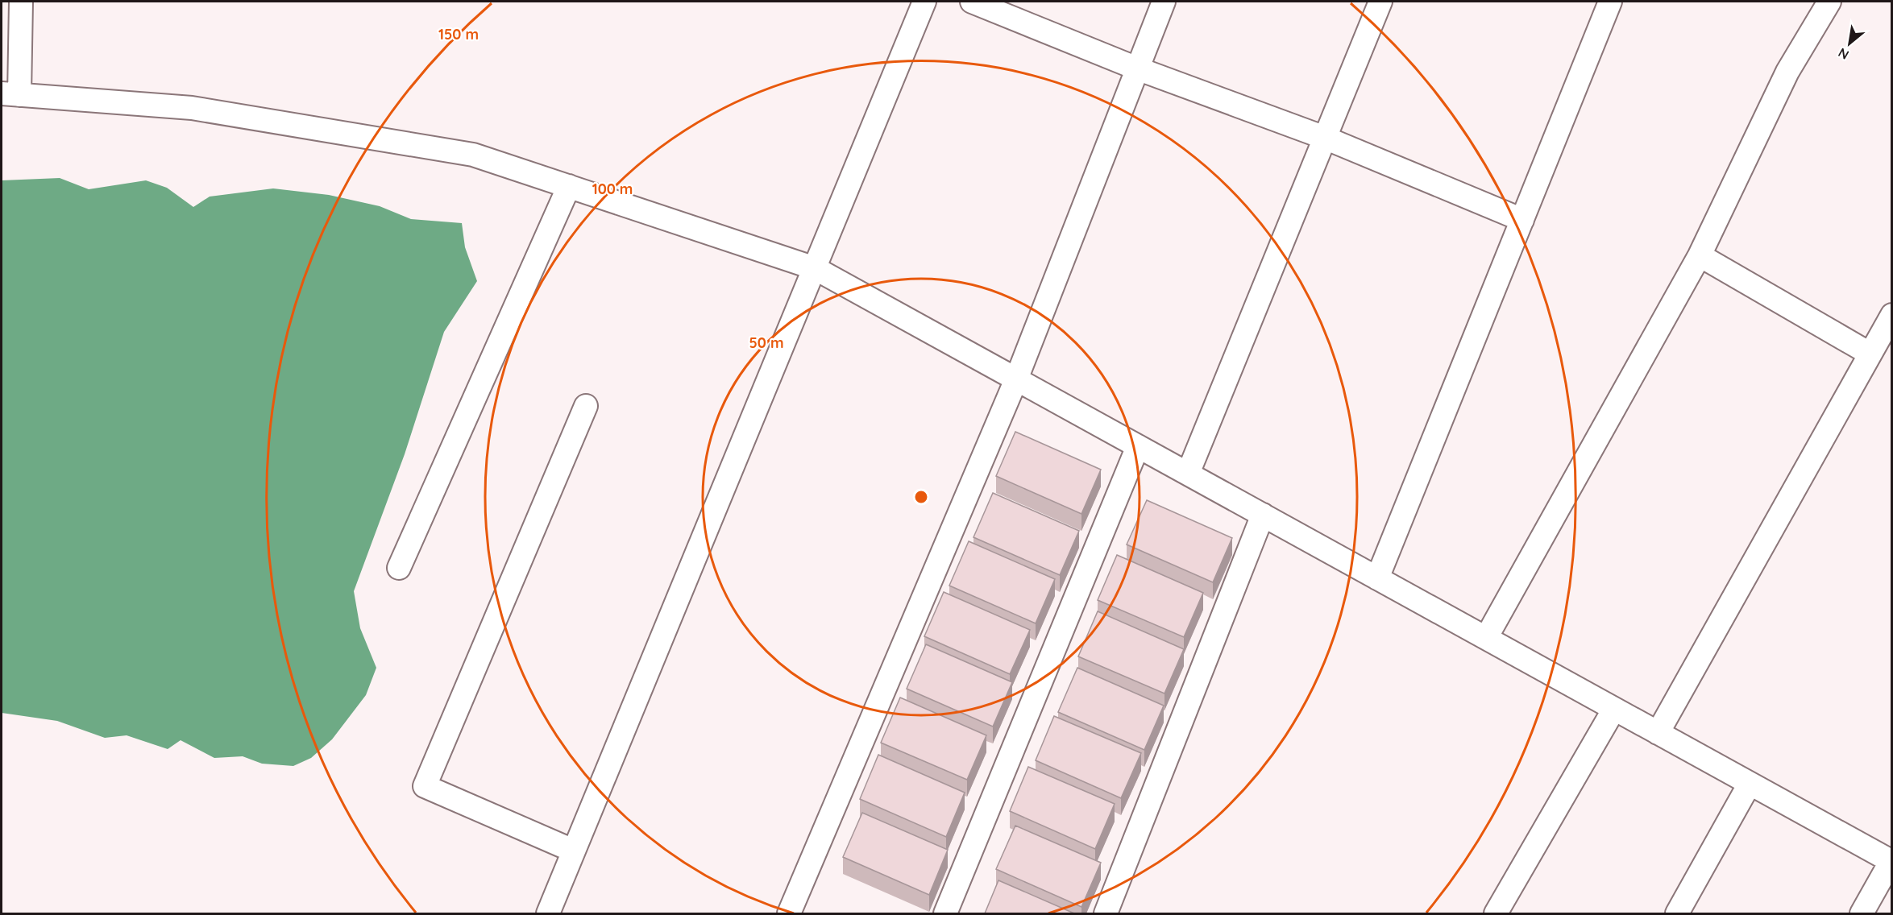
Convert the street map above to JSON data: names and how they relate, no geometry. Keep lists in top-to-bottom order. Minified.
{"north":"bottom left","rings":["150 m","100 m","50 m"]}
